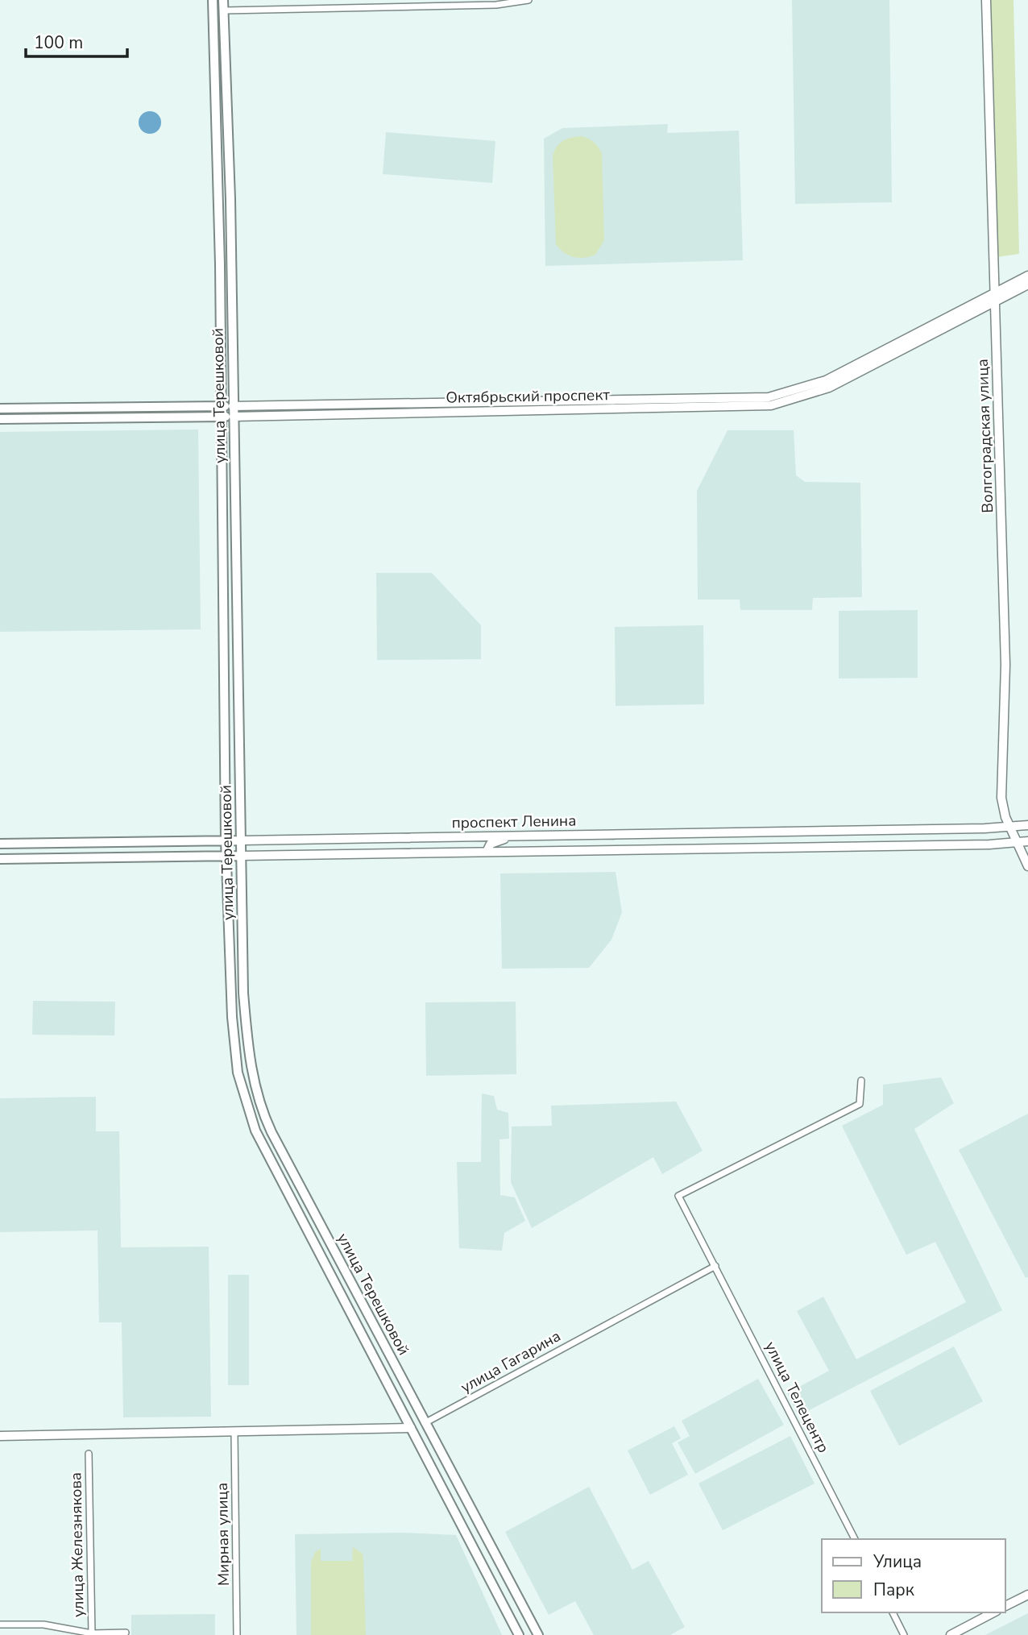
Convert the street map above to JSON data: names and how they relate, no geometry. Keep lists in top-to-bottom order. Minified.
{"streets":{"main road":["улица Терешковой","Октябрьский проспект","Волгоградская улица","проспект Ленина","улица Гагарина"],"street":["улица Телецентр","Мирная улица","улица Железнякова"]},"crossings":[["улица Терешковой","Октябрьский проспект"],["улица Терешковой","проспект Ленина"],["улица Терешковой","улица Гагарина"],["Октябрьский проспект","Волгоградская улица"],["Волгоградская улица","проспект Ленина"],["улица Гагарина","улица Телецентр"],["улица Гагарина","Мирная улица"]],"legend":["Улица","Парк"],"scale_bar":"100 m"}
